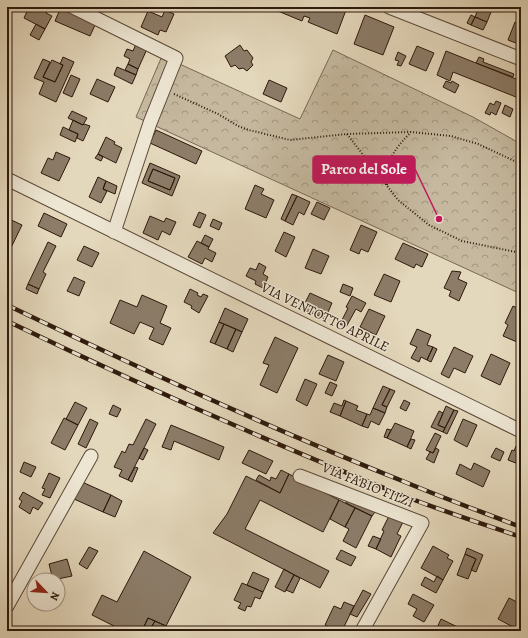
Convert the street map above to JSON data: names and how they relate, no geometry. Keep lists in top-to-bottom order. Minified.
{"streets":{"street":["VIA VENTOTTO APRILE","VIA FABIO FILZI"]},"places":["Parco del Sole"],"north":"bottom right"}
